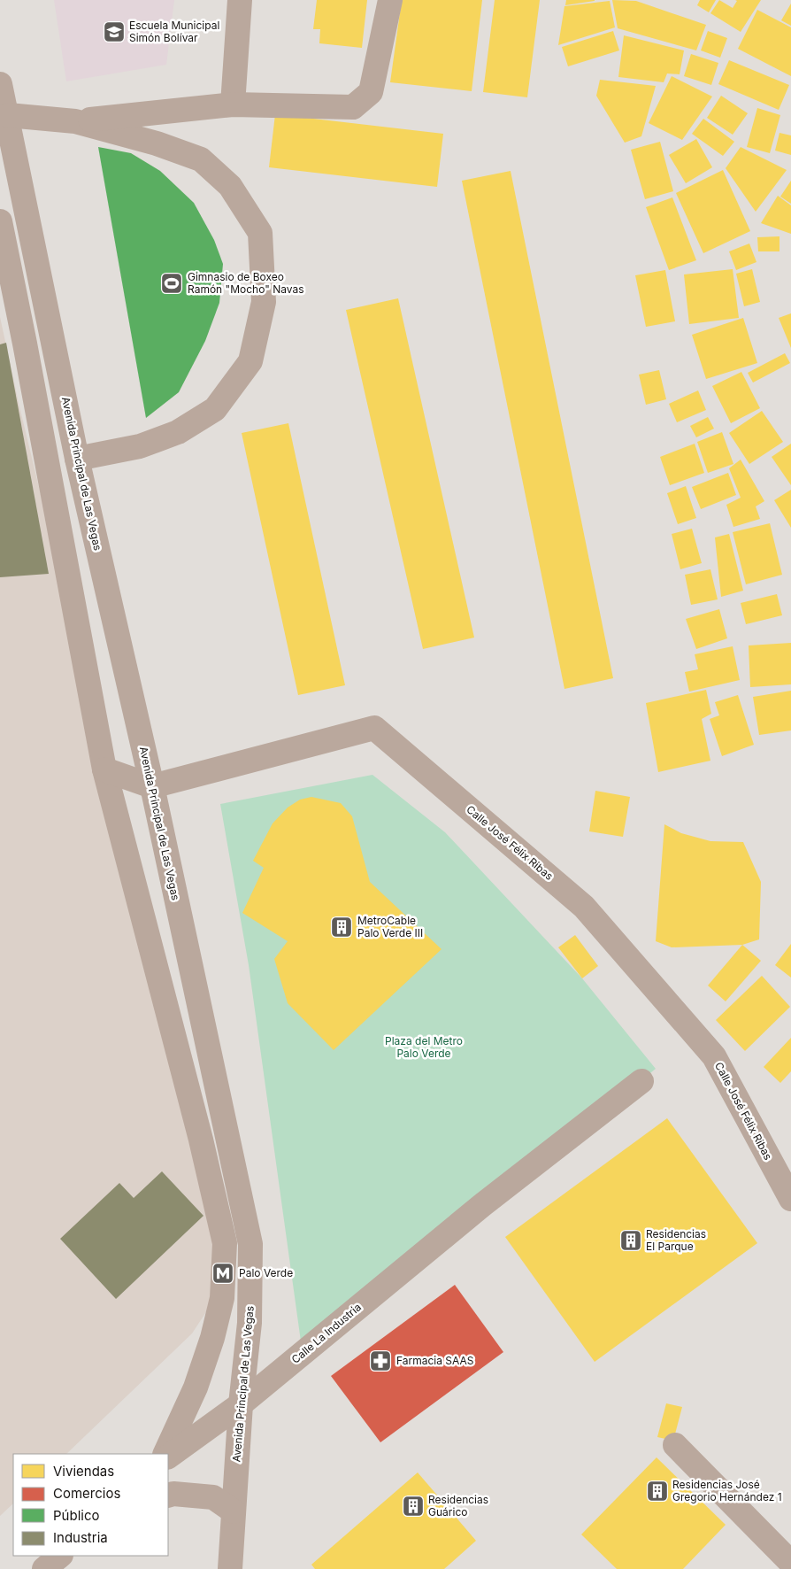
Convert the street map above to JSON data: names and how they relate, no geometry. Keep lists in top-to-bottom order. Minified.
{"streets":{"street":["Avenida Principal de Las Vegas","Calle José Félix Ribas","Calle La Industria"]},"crossings":[["Avenida Principal de Las Vegas","Calle José Félix Ribas"],["Avenida Principal de Las Vegas","Calle La Industria"]],"parks":["Plaza del Metro Palo Verde"],"places":{"school or university":["Escuela Municipal Simón Bolívar"],"sports":["Gimnasio de Boxeo Ramón \"Mocho\" Navas"],"building":["MetroCable Palo Verde III","Residencias El Parque","Residencias José Gregorio Hernández 1","Residencias Guárico"],"metro station":["Palo Verde"],"pharmacy":["Farmacia SAAS"]},"legend":["Viviendas","Comercios","Público","Industria"]}
